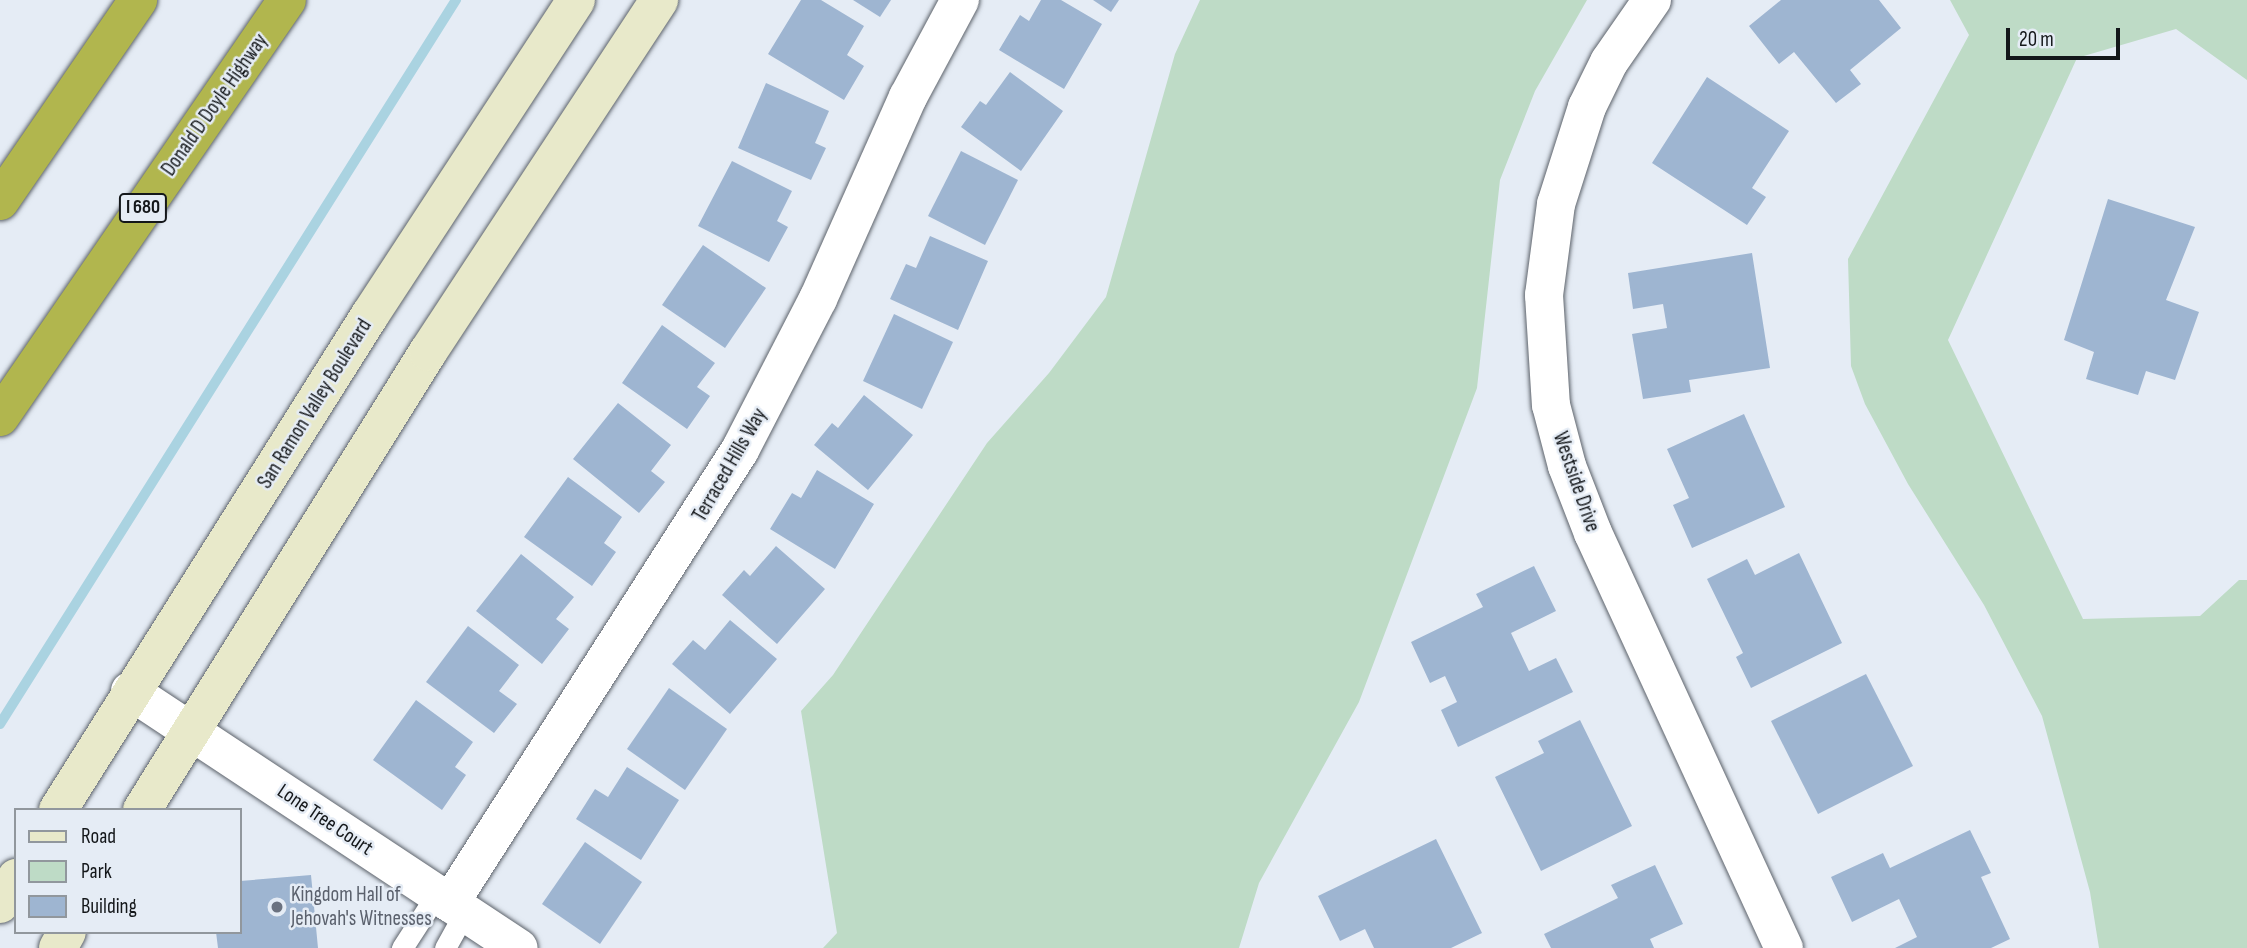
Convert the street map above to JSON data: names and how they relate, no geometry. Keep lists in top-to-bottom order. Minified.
{"streets":{"highway":["Donald D Doyle Highway","I 680"],"main road":["San Ramon Valley Boulevard"],"street":["Terraced Hills Way","Westside Drive","Lone Tree Court"]},"crossings":[["San Ramon Valley Boulevard","Lone Tree Court"],["Terraced Hills Way","Lone Tree Court"]],"places":["Kingdom Hall of Jehovah's Witnesses"],"legend":["Road","Park","Building"],"scale_bar":"20 m"}
